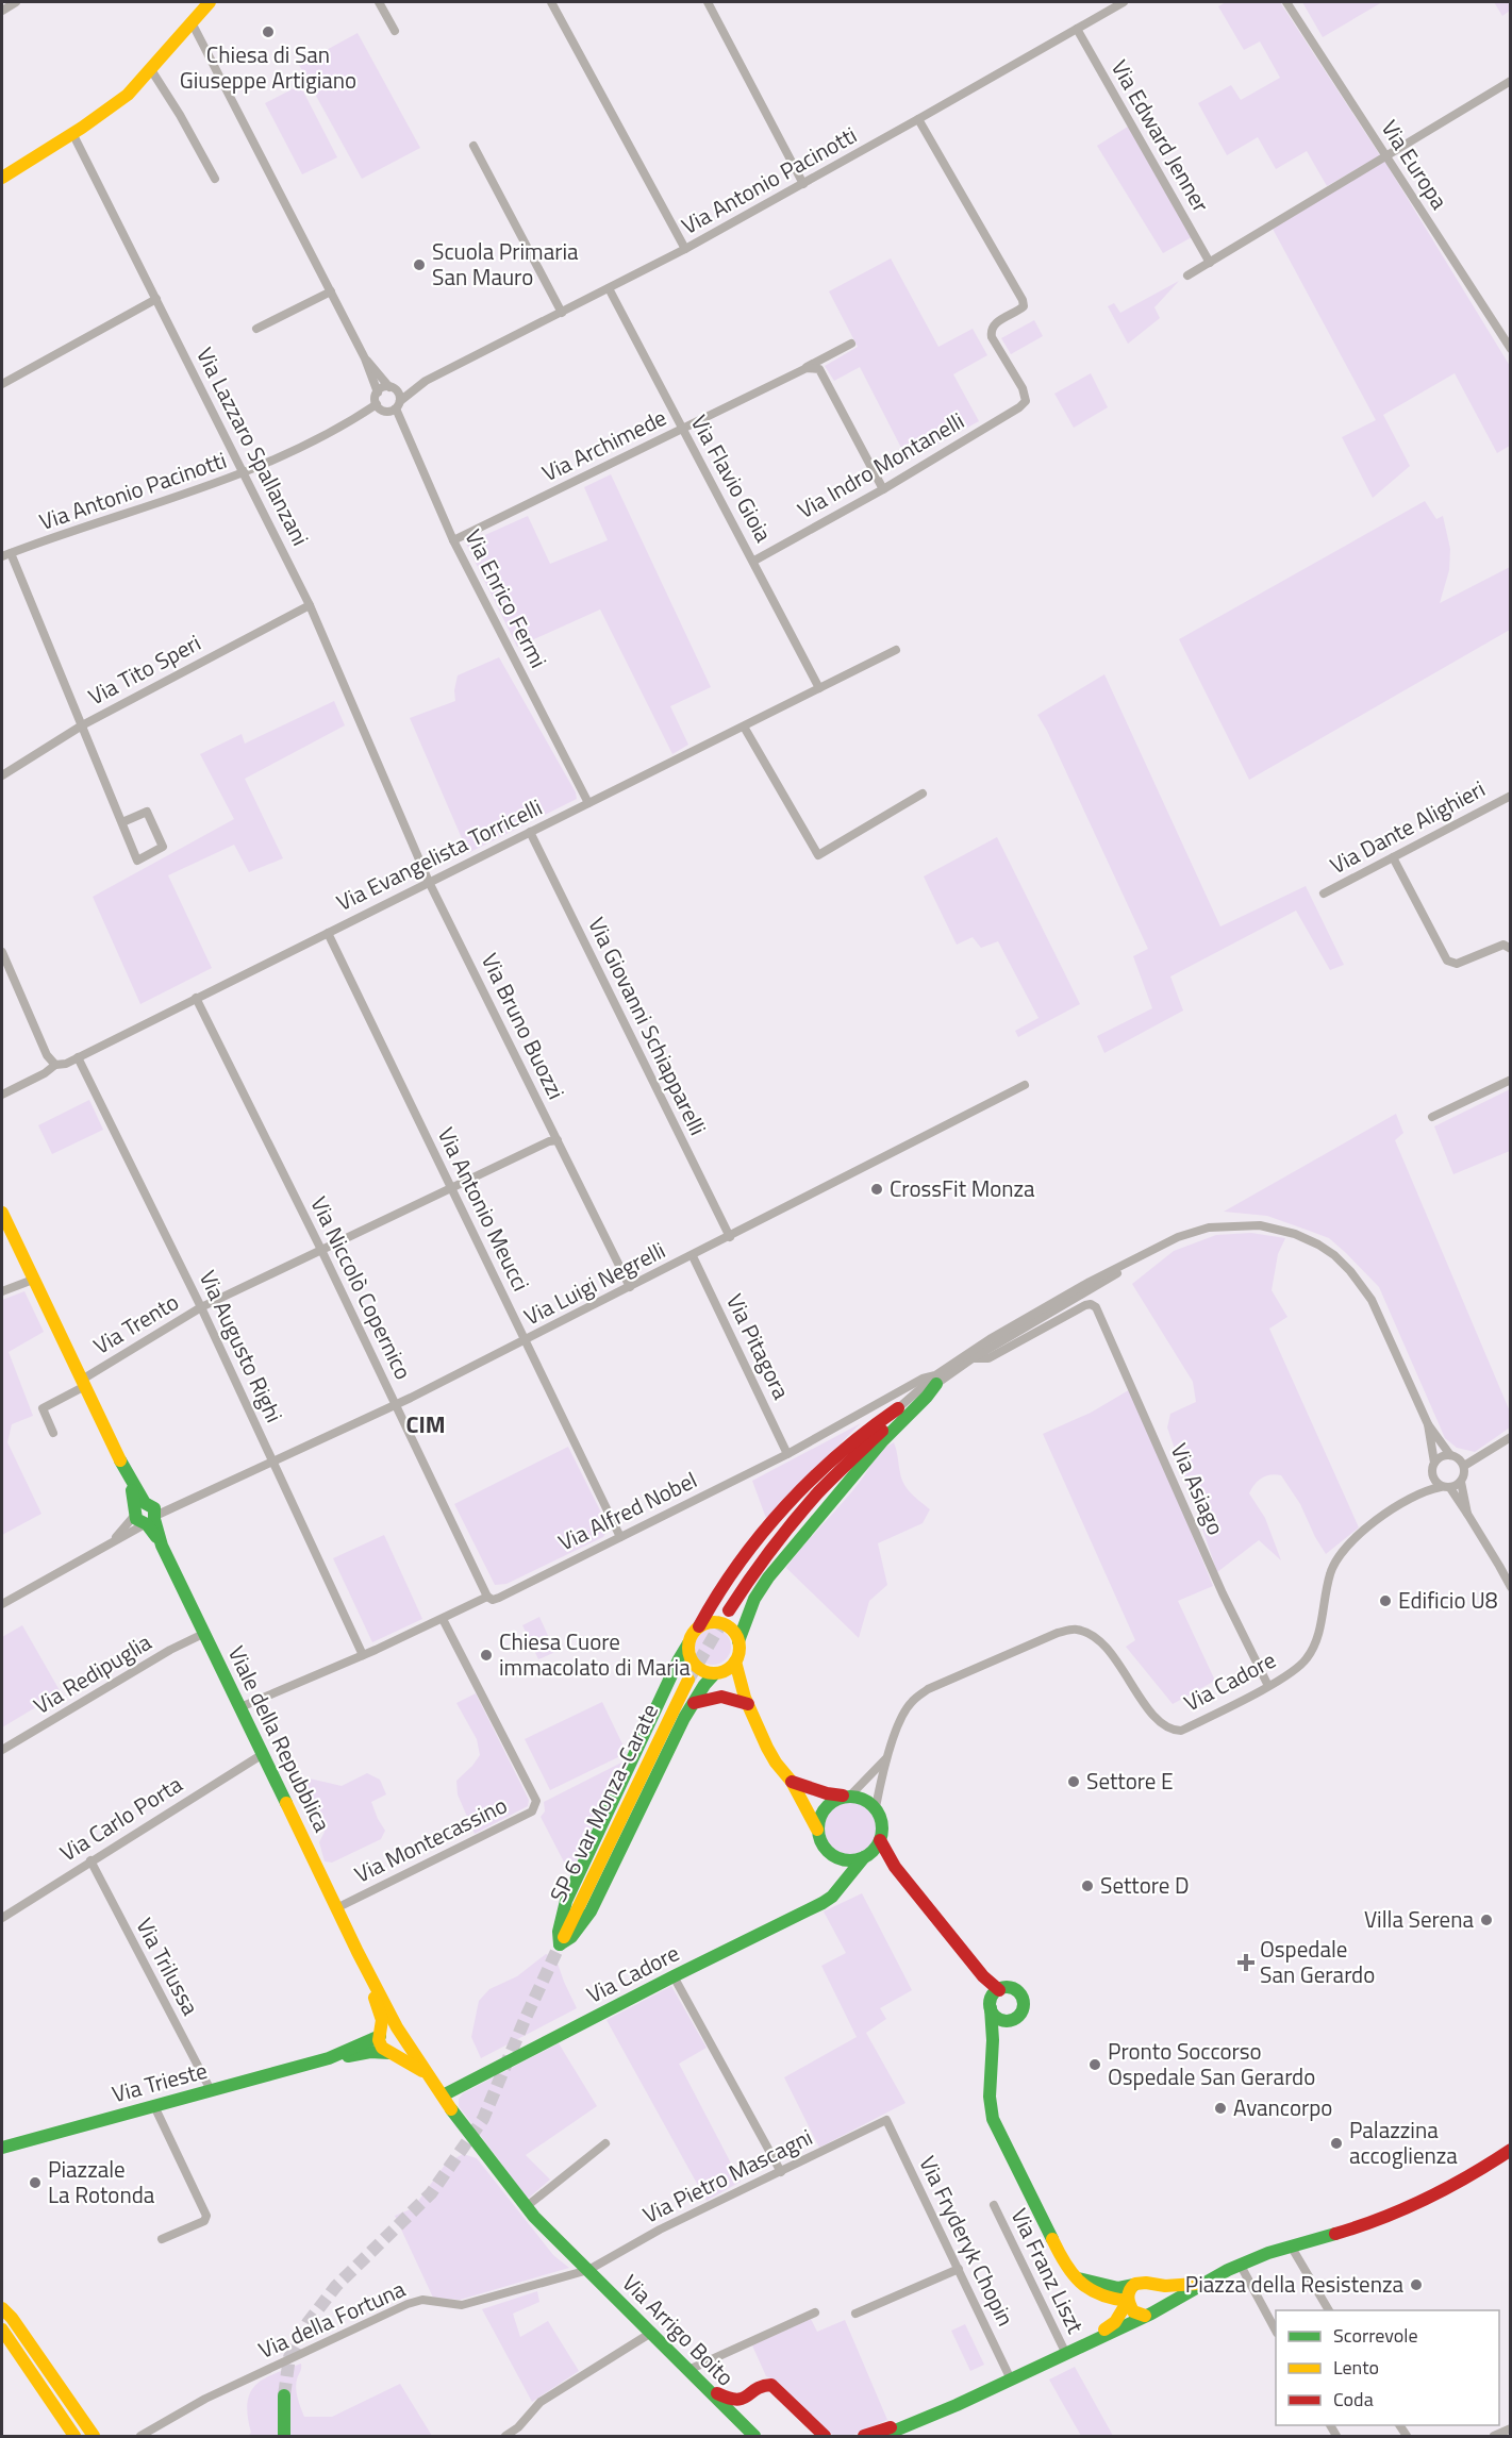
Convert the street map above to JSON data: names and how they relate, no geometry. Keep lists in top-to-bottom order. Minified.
{"streets":{"street":["Via Edward Jenner","Via Europa","Via Antonio Pacinotti","Via Archimede","Via Lazzaro Spallanzani","Via Indro Montanelli","Via Flavio Gioia","Via Enrico Fermi","Via Tito Speri","Via Dante Alighieri","Via Evangelista Torricelli","Via Bruno Buozzi","Via Giovanni Schiapparelli","Via Antonio Meucci","Via Luigi Negrelli","Via Niccolò Copernico","Via Trento","Via Augusto Righi","Via Pitagora","Via Asiago","Via Alfred Nobel","Via Redipuglia","Via Cadore","Viale della Repubblica","SP 6 var Monza-Carate","Via Carlo Porta","Via Montecassino","Via Trilussa","Via Trieste","Via Pietro Mascagni","Via Fryderyk Chopin","Via Franz Liszt","Via della Fortuna","Via Arrigo Boito"]},"crossings":[["Via Edward Jenner","Via Antonio Pacinotti"],["Via Antonio Pacinotti","Via Lazzaro Spallanzani"],["Via Antonio Pacinotti","Via Indro Montanelli"],["Via Antonio Pacinotti","Via Flavio Gioia"],["Via Antonio Pacinotti","Via Enrico Fermi"],["Via Archimede","Via Flavio Gioia"],["Via Archimede","Via Enrico Fermi"],["Via Lazzaro Spallanzani","Via Tito Speri"],["Via Lazzaro Spallanzani","Via Bruno Buozzi"],["Via Indro Montanelli","Via Flavio Gioia"],["Via Flavio Gioia","Via Evangelista Torricelli"],["Via Enrico Fermi","Via Evangelista Torricelli"],["Via Evangelista Torricelli","Via Bruno Buozzi"],["Via Evangelista Torricelli","Via Giovanni Schiapparelli"],["Via Evangelista Torricelli","Via Antonio Meucci"],["Via Evangelista Torricelli","Via Niccolò Copernico"],["Via Evangelista Torricelli","Via Augusto Righi"],["Via Bruno Buozzi","Via Luigi Negrelli"],["Via Bruno Buozzi","Via Trento"],["Via Giovanni Schiapparelli","Via Luigi Negrelli"],["Via Antonio Meucci","Via Luigi Negrelli"],["Via Antonio Meucci","Via Trento"],["Via Antonio Meucci","Via Alfred Nobel"],["Via Luigi Negrelli","Via Niccolò Copernico"],["Via Luigi Negrelli","Via Augusto Righi"],["Via Luigi Negrelli","Via Pitagora"],["Via Luigi Negrelli","Viale della Repubblica"],["Via Niccolò Copernico","Via Trento"],["Via Niccolò Copernico","Via Alfred Nobel"],["Via Trento","Via Augusto Righi"],["Via Trento","Viale della Repubblica"],["Via Augusto Righi","Via Alfred Nobel"],["Via Pitagora","Via Alfred Nobel"],["Via Asiago","Via Alfred Nobel"],["Via Asiago","Via Cadore"],["Via Alfred Nobel","Viale della Repubblica"],["Via Alfred Nobel","Via Montecassino"],["Via Redipuglia","Viale della Repubblica"],["Via Cadore","Viale della Repubblica"],["Viale della Repubblica","Via Carlo Porta"],["Viale della Repubblica","Via Montecassino"],["Viale della Repubblica","Via Trieste"],["Viale della Repubblica","Via Arrigo Boito"],["Via Carlo Porta","Via Trilussa"],["Via Trilussa","Via Trieste"],["Via Pietro Mascagni","Via Fryderyk Chopin"],["Via Pietro Mascagni","Via della Fortuna"],["Via Pietro Mascagni","Via Arrigo Boito"],["Via della Fortuna","Via Arrigo Boito"]],"districts":["CIM"],"places":{"other":["Chiesa di San Giuseppe Artigiano","Scuola Primaria San Mauro","CrossFit Monza","Edificio U8","Chiesa Cuore immacolato di Maria","Settore E","Settore D","Villa Serena","Pronto Soccorso Ospedale San Gerardo","Avancorpo","Palazzina accoglienza","Piazzale La Rotonda","Piazza della Resistenza"],"health":["Ospedale San Gerardo"]},"legend":["Scorrevole","Lento","Coda"]}
